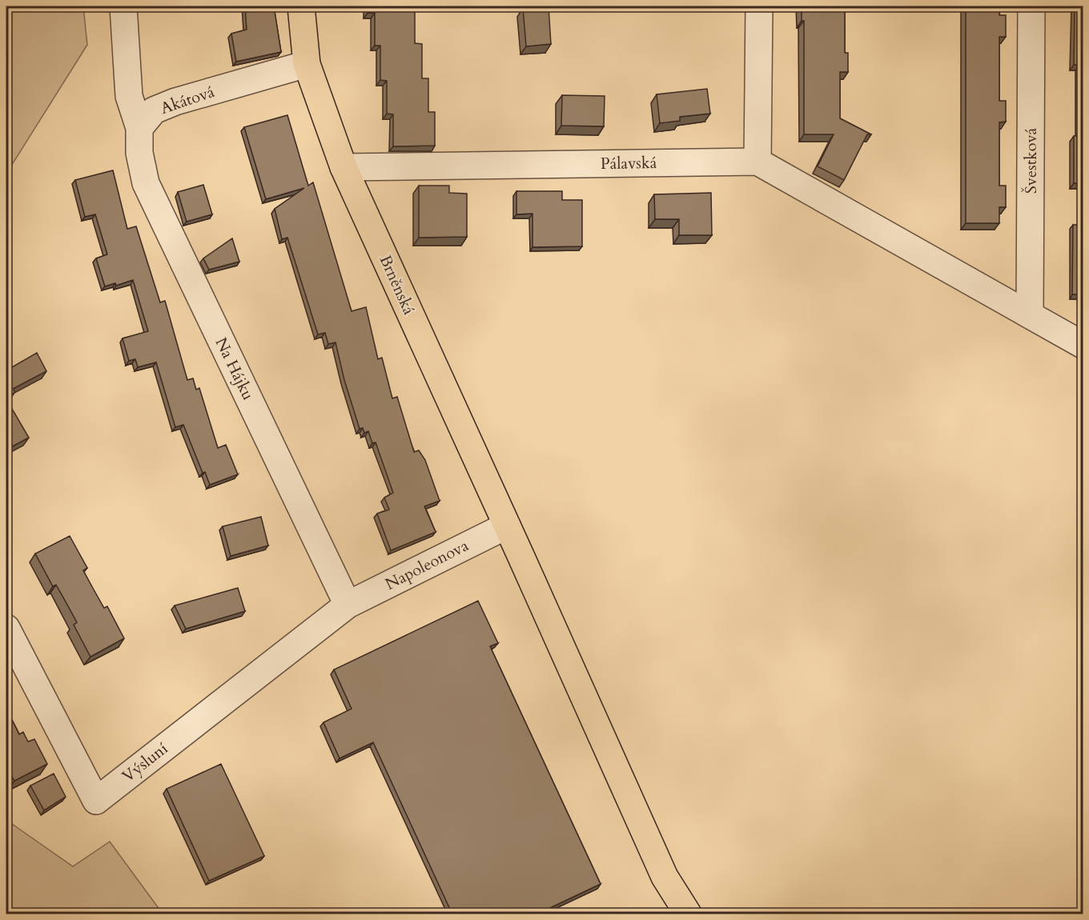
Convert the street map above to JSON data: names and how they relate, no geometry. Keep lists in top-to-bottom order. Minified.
{"streets":{"main road":["Brněnská"],"street":["Akátová","Švestková","Pálavská","Na Hájku","Napoleonova","Výsluní"]},"crossings":[["Akátová","Brněnská"],["Akátová","Na Hájku"],["Pálavská","Brněnská"],["Brněnská","Napoleonova"],["Na Hájku","Napoleonova"],["Na Hájku","Výsluní"],["Napoleonova","Výsluní"]]}
